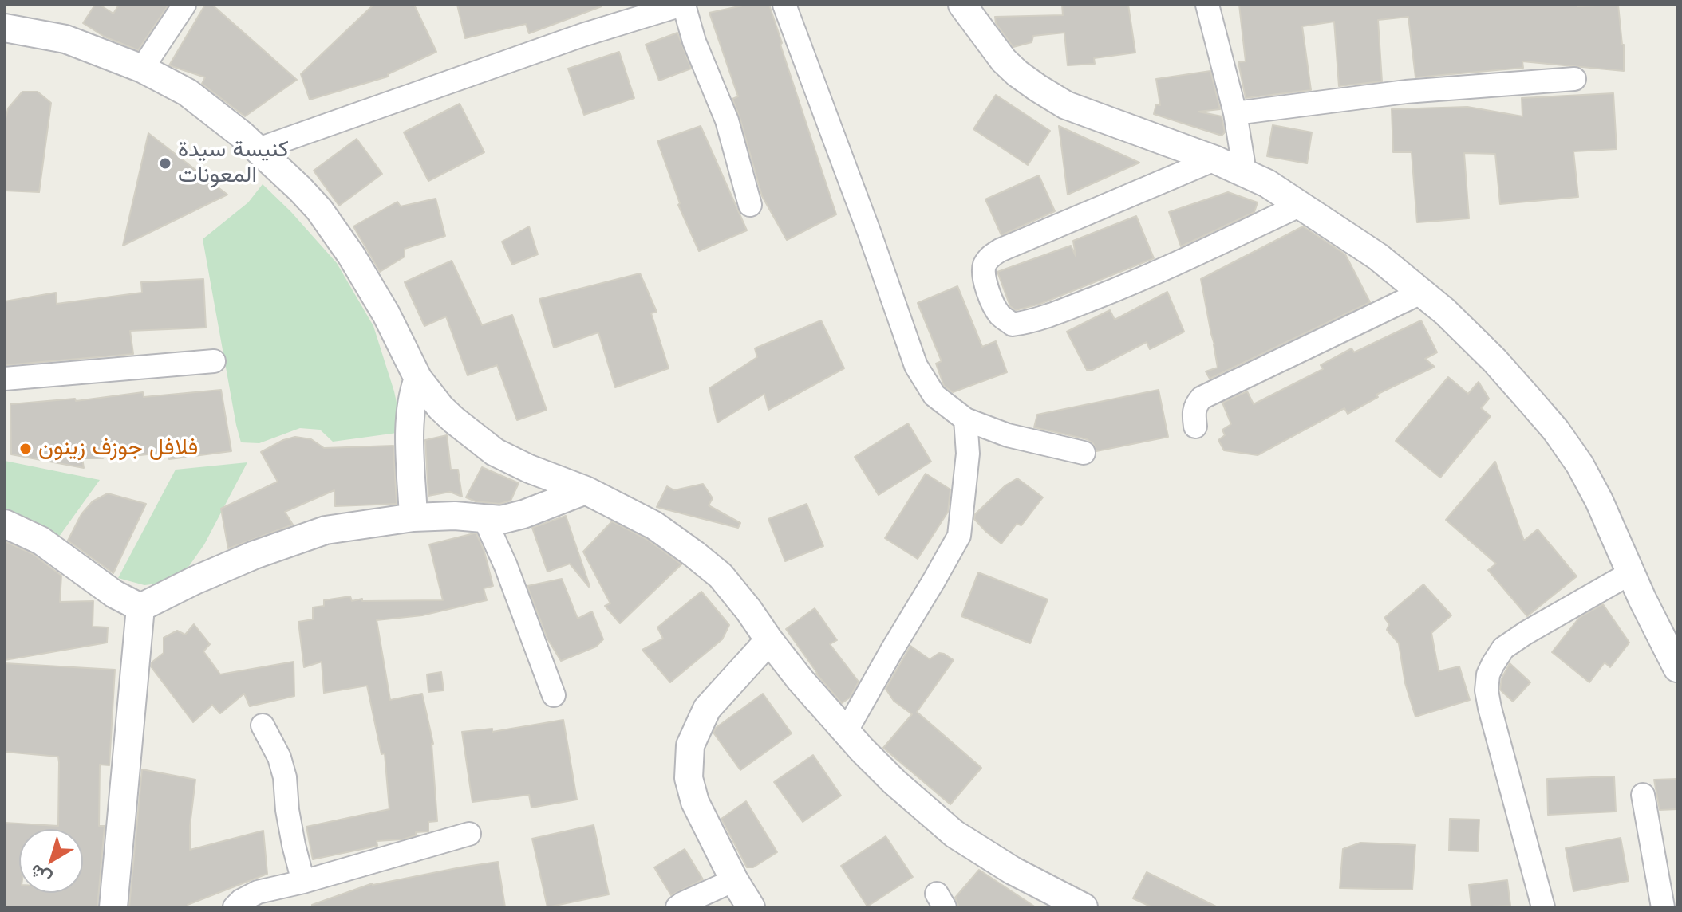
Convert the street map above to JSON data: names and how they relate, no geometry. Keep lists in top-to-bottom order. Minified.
{"places":["كنيسة سيدة المعونات","فلافل جوزف زينون"],"north":"bottom left"}
